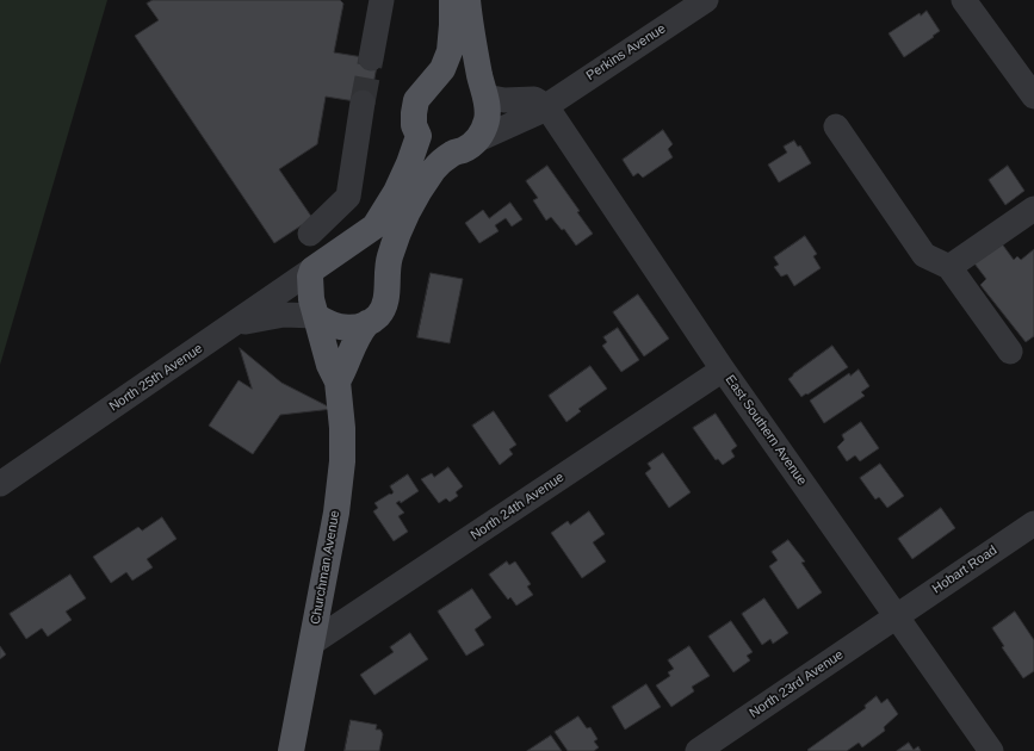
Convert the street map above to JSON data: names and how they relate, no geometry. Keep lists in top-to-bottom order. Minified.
{"streets":{"main road":["Churchman Avenue"],"street":["Perkins Avenue","North 25th Avenue","East Southern Avenue","North 24th Avenue","Hobart Road","North 23rd Avenue"]},"crossings":[["Perkins Avenue","East Southern Avenue"],["North 25th Avenue","Churchman Avenue"],["East Southern Avenue","North 24th Avenue"],["East Southern Avenue","Hobart Road"],["East Southern Avenue","North 23rd Avenue"],["North 24th Avenue","Churchman Avenue"],["Hobart Road","North 23rd Avenue"]]}
